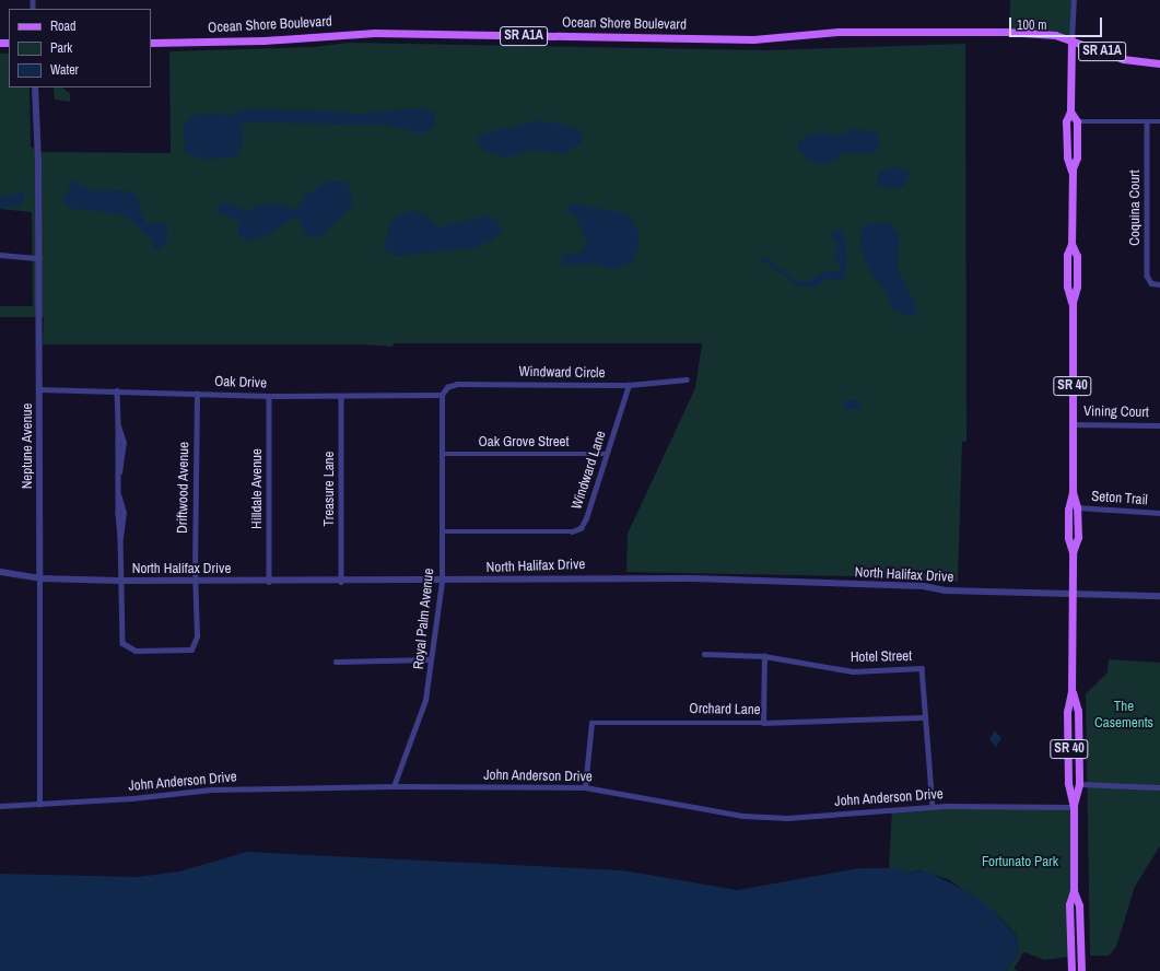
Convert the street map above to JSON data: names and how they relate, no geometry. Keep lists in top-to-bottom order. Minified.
{"streets":{"main road":["Ocean Shore Boulevard","SR A1A","SR 40"],"street":["Coquina Court","Windward Circle","Oak Drive","Vining Court","Oak Grove Street","Neptune Avenue","Windward Lane","Driftwood Avenue","Hilldale Avenue","Treasure Lane","Seton Trail","North Halifax Drive","Royal Palm Avenue","Hotel Street","Orchard Lane","John Anderson Drive"]},"crossings":[["Ocean Shore Boulevard","SR A1A"],["Ocean Shore Boulevard","SR 40"],["SR A1A","SR 40"],["Windward Circle","Oak Drive"],["Windward Circle","Windward Lane"],["Windward Circle","Royal Palm Avenue"],["Oak Drive","Neptune Avenue"],["Oak Drive","Driftwood Avenue"],["Oak Drive","Hilldale Avenue"],["Oak Drive","Treasure Lane"],["Oak Drive","Royal Palm Avenue"],["SR 40","Vining Court"],["SR 40","Seton Trail"],["SR 40","North Halifax Drive"],["SR 40","John Anderson Drive"],["Oak Grove Street","Windward Lane"],["Oak Grove Street","Royal Palm Avenue"],["Neptune Avenue","North Halifax Drive"],["Neptune Avenue","John Anderson Drive"],["Windward Lane","Royal Palm Avenue"],["Driftwood Avenue","North Halifax Drive"],["Hilldale Avenue","North Halifax Drive"],["Treasure Lane","North Halifax Drive"],["North Halifax Drive","Royal Palm Avenue"],["Royal Palm Avenue","John Anderson Drive"],["Hotel Street","Orchard Lane"],["Hotel Street","John Anderson Drive"],["Orchard Lane","John Anderson Drive"]],"parks":["The Casements","Fortunato Park"],"legend":["Road","Park","Water"],"scale_bar":"100 m"}
